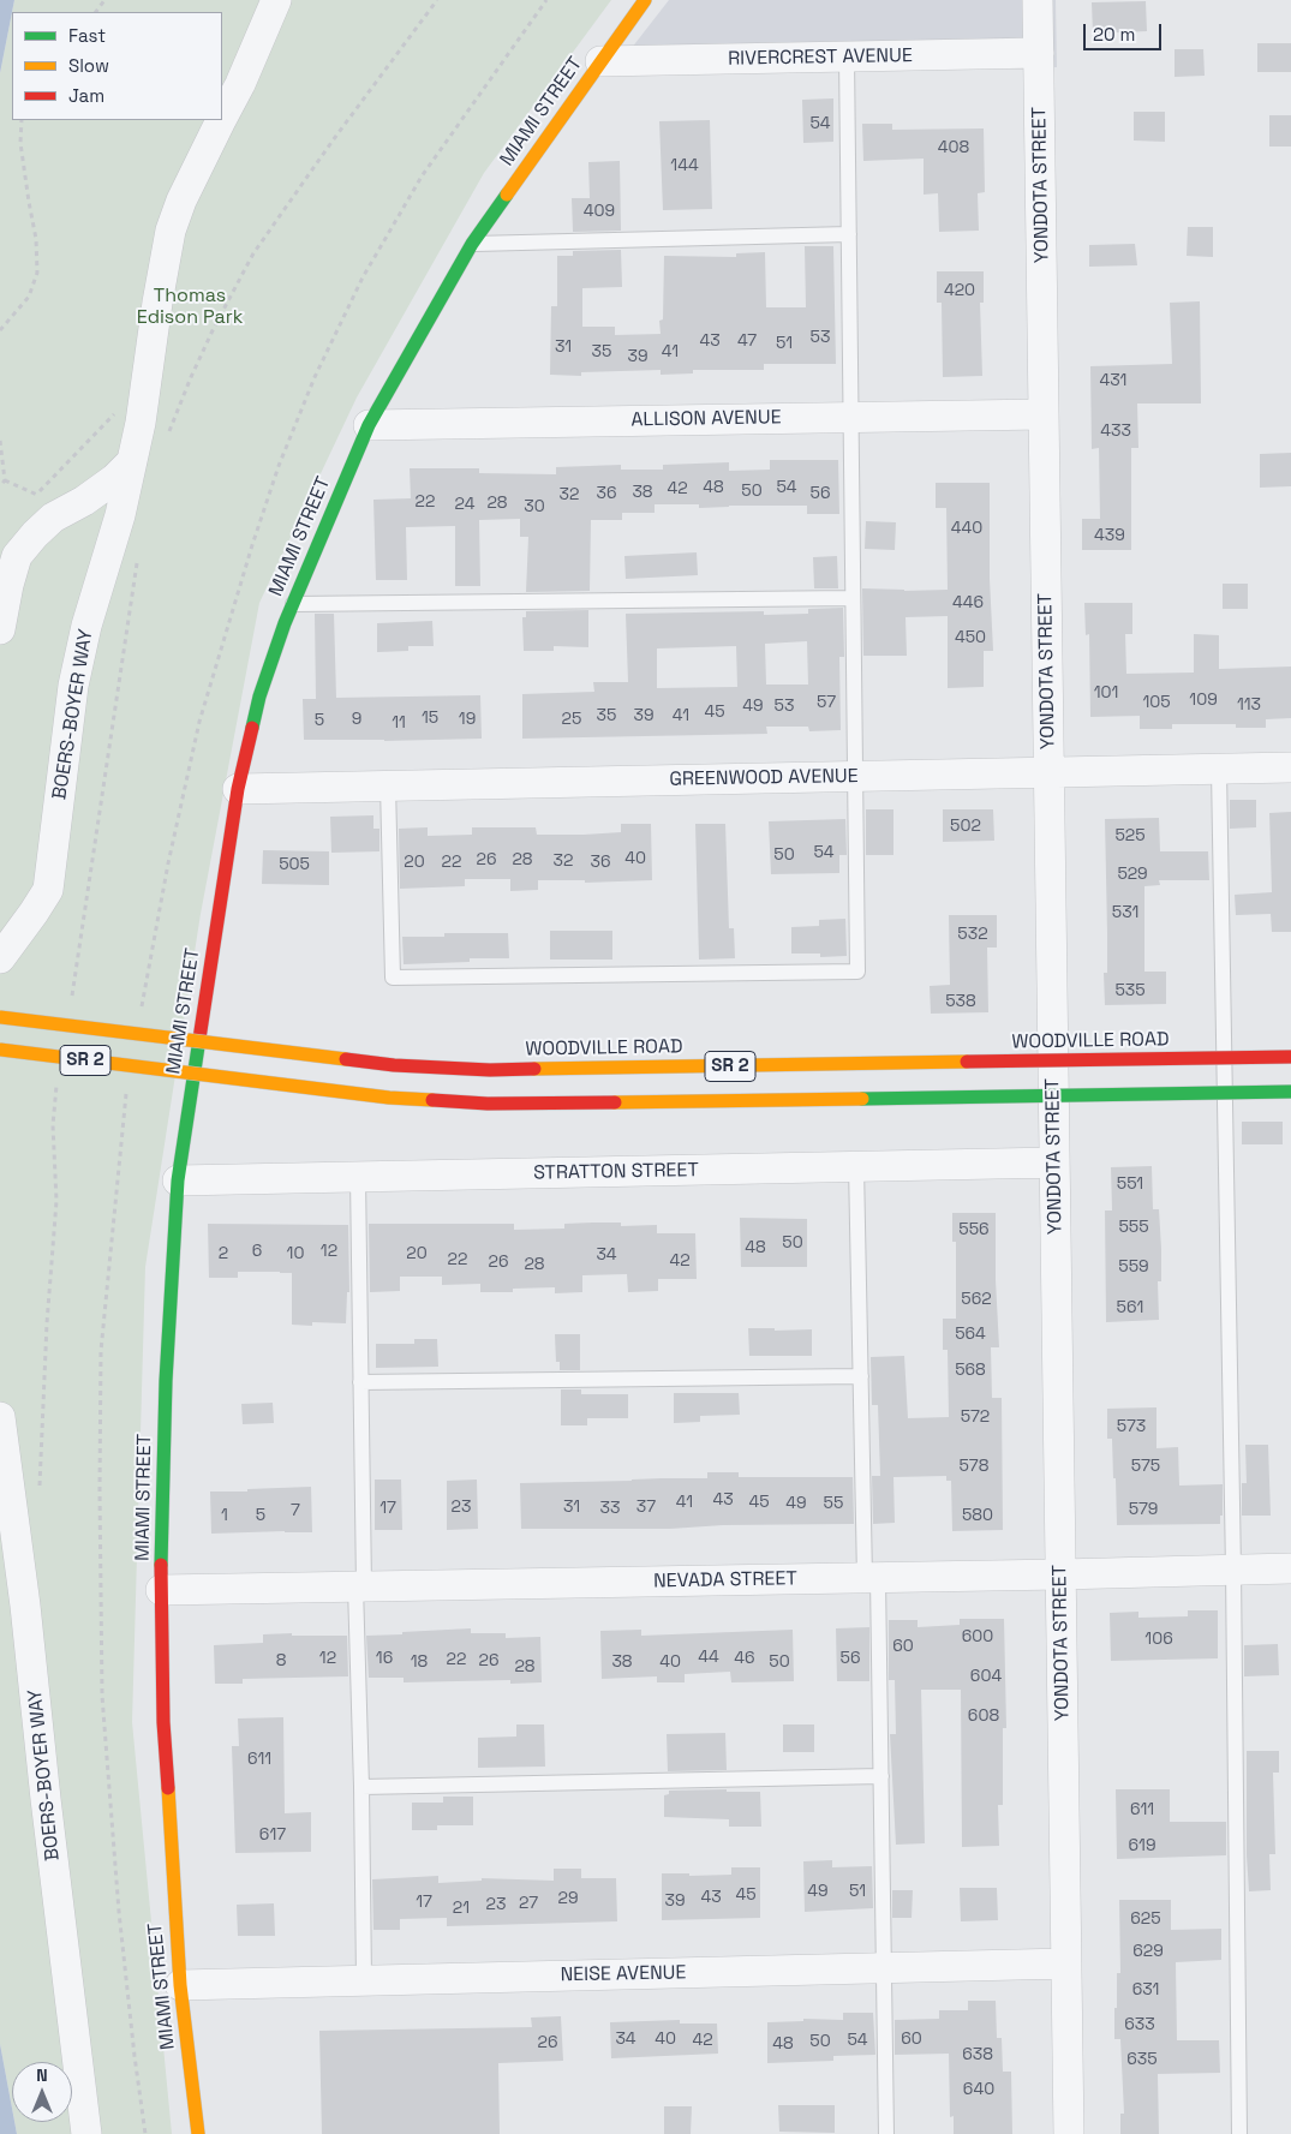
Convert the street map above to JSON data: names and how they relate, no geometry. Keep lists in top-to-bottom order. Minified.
{"streets":{"main road":["MIAMI STREET","WOODVILLE ROAD","SR 2"],"street":["RIVERCREST AVENUE","YONDOTA STREET","ALLISON AVENUE","BOERS-BOYER WAY","GREENWOOD AVENUE","STRATTON STREET","NEVADA STREET","NEISE AVENUE"]},"crossings":[["RIVERCREST AVENUE","MIAMI STREET"],["RIVERCREST AVENUE","YONDOTA STREET"],["MIAMI STREET","ALLISON AVENUE"],["MIAMI STREET","GREENWOOD AVENUE"],["MIAMI STREET","STRATTON STREET"],["MIAMI STREET","NEVADA STREET"],["MIAMI STREET","NEISE AVENUE"],["YONDOTA STREET","ALLISON AVENUE"],["YONDOTA STREET","GREENWOOD AVENUE"],["YONDOTA STREET","STRATTON STREET"],["YONDOTA STREET","NEVADA STREET"],["YONDOTA STREET","NEISE AVENUE"]],"parks":["Thomas Edison Park"],"house_numbers":["54","408","144","409","420","53","43","47","51","31","35","41","39","431","433","48","54","42","50","38","36","56","32","22","28","24","30","440","439","446","450","101","109","57","105","113","49","53","45","35","39","41","15","9","19","25","5","11","502","525","54","50","40","26","28","32","20","22","36","505","529","531","532","535","538","551","555","556","50","48","6","12","2","10","20","34","22","42","26","28","559","562","561","564","568","572","573","578","575","43","41","45","49","55","23","31","37","17","33","579","7","1","5","580","600","106","60","44","12","16","46","56","22","8","26","18","38","40","50","28","604","608","611","611","617","619","49","51","45","43","29","39","17","27","23","21","625","629","631","633","34","40","60","42","54","50","26","48","638","635","640"],"legend":["Fast","Slow","Jam"],"scale_bar":"20 m","north":"top"}
